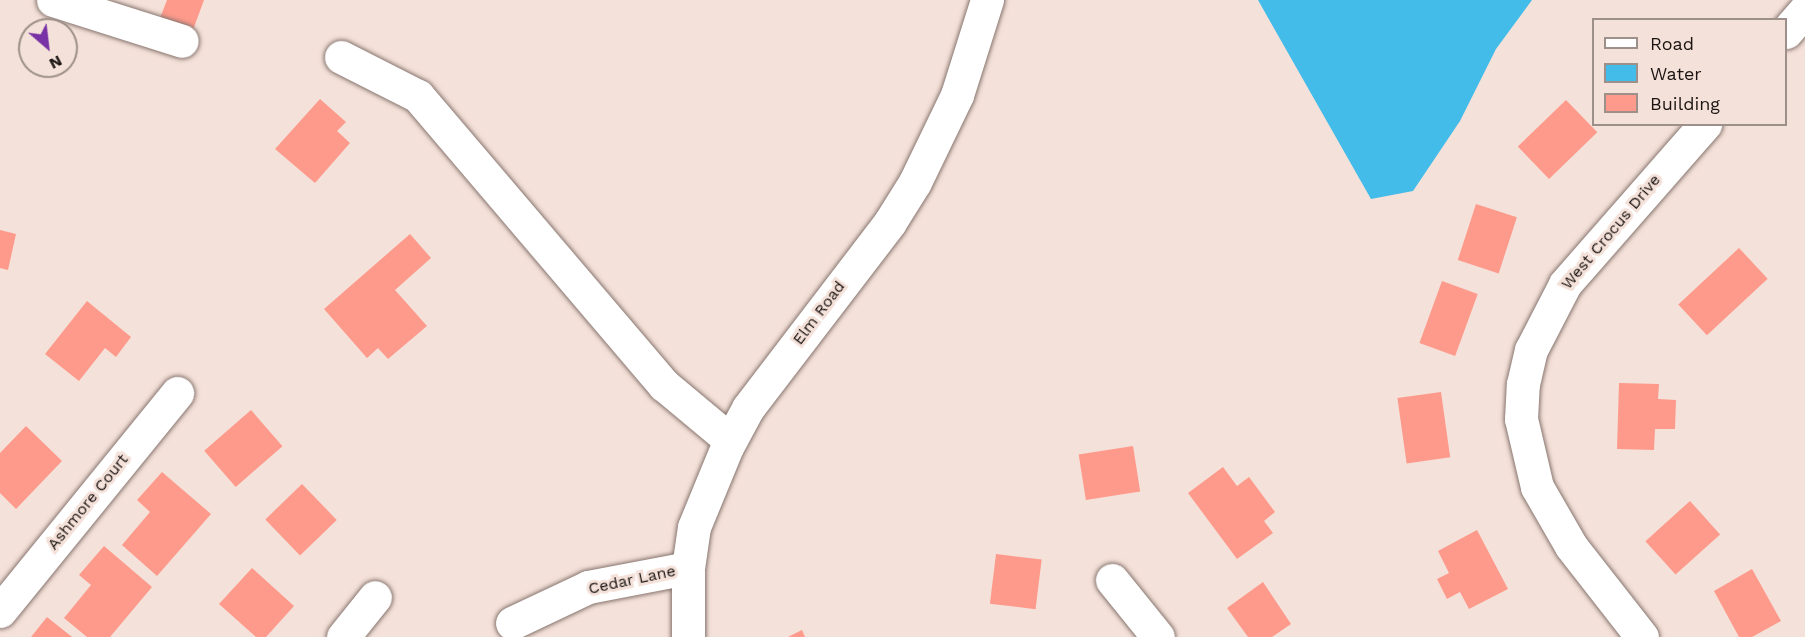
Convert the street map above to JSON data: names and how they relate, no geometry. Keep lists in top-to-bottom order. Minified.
{"streets":{"street":["West Crocus Drive","Elm Road","Ashmore Court","Cedar Lane"]},"crossings":[["Elm Road","Cedar Lane"]],"legend":["Road","Water","Building"],"north":"bottom right"}
